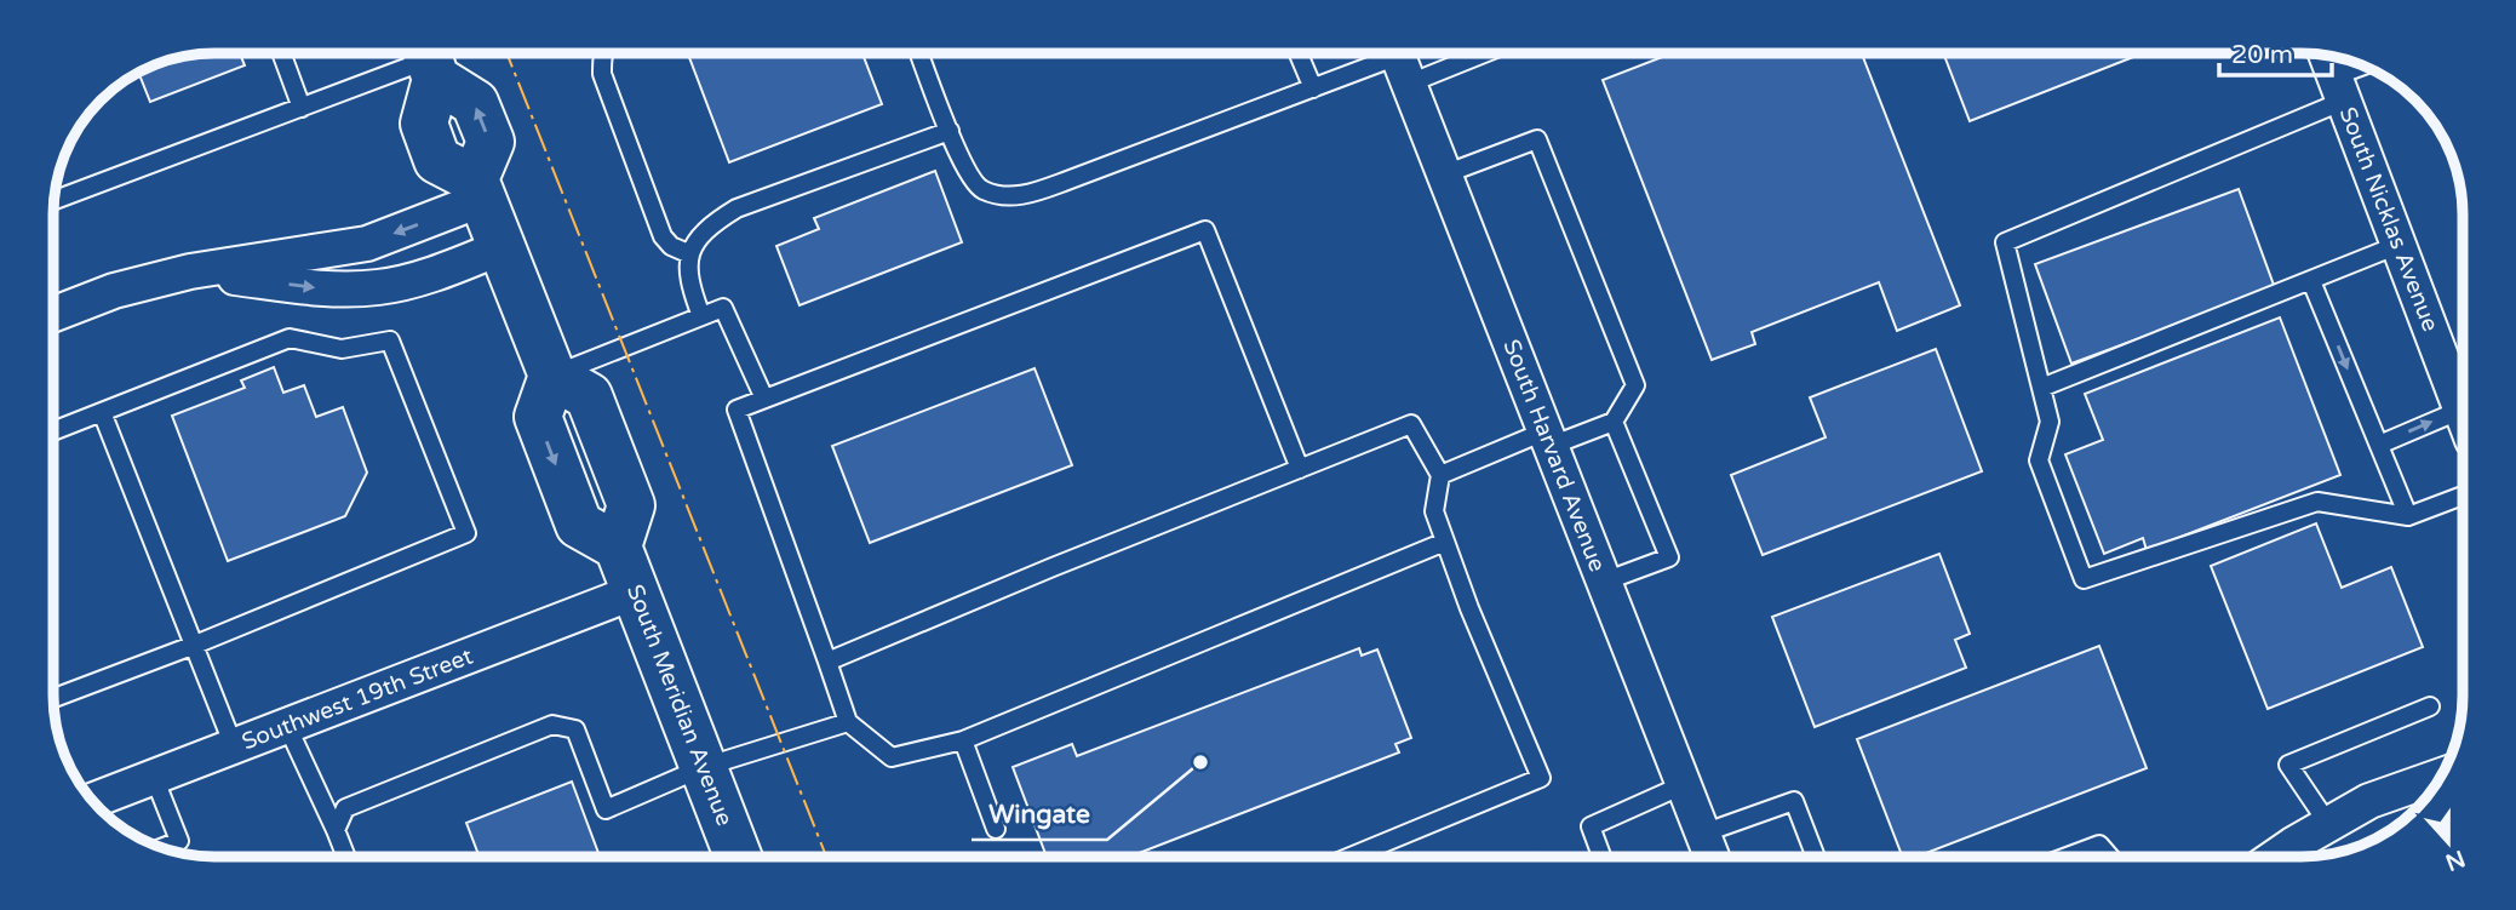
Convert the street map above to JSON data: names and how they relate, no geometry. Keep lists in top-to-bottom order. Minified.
{"streets":{"main road":["South Meridian Avenue"],"street":["South Nicklas Avenue","South Harvard Avenue","Southwest 19th Street"]},"crossings":[["Southwest 19th Street","South Meridian Avenue"]],"places":["Wingate"],"scale_bar":"20 m","north":"bottom"}
